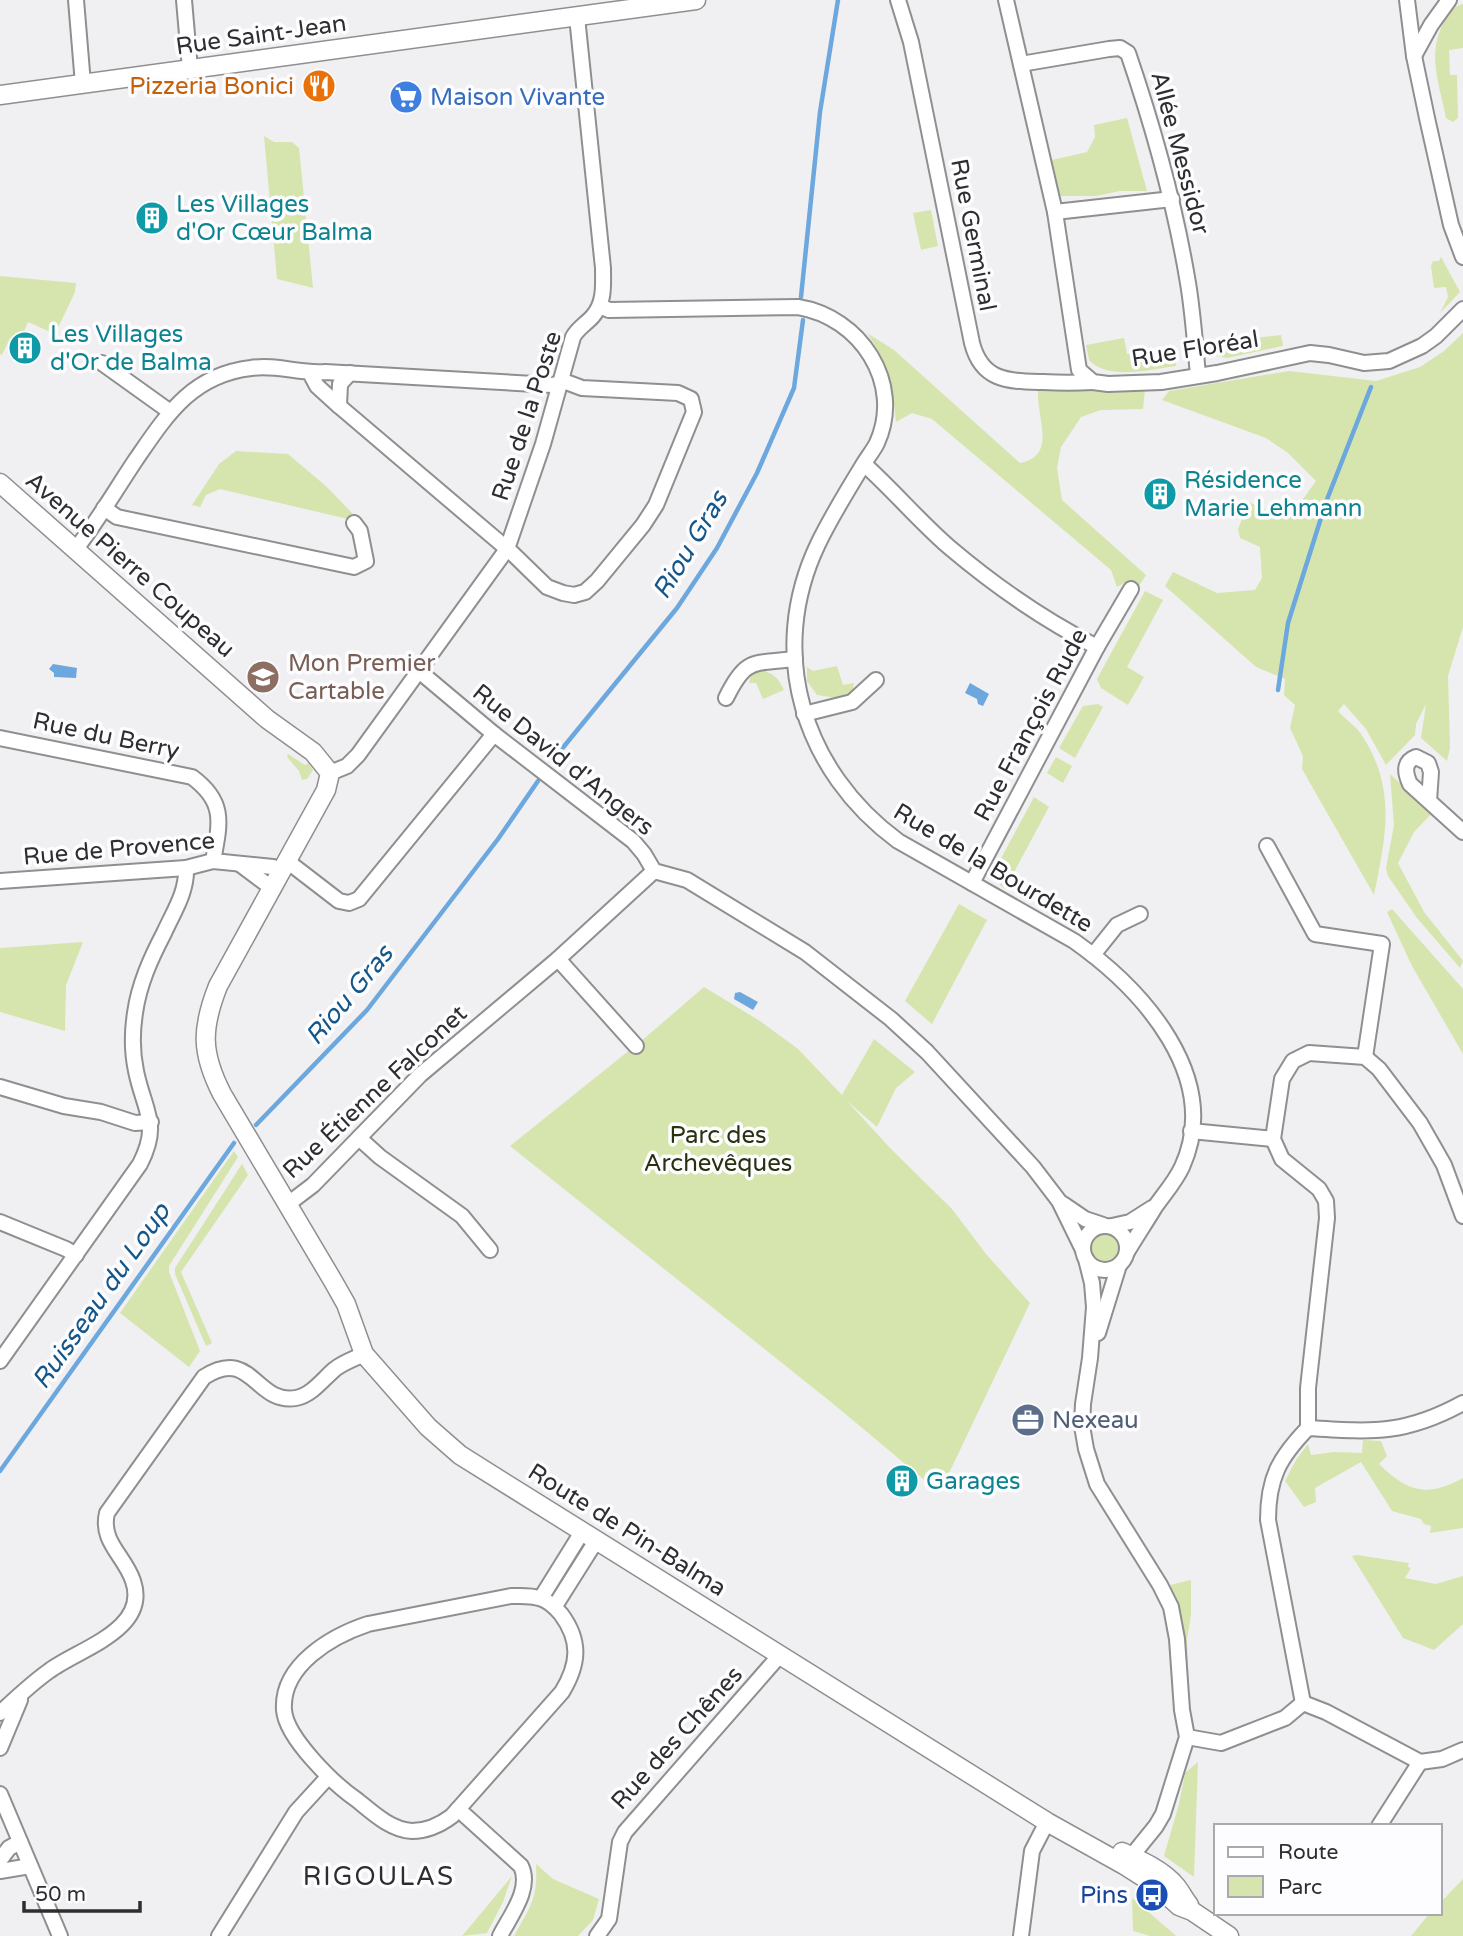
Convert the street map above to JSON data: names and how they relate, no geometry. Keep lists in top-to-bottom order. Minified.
{"streets":{"street":["Rue Saint-Jean","Allée Messidor","Rue Germinal","Rue Floréal","Rue de la Poste","Avenue Pierre Coupeau","Rue François Rude","Rue du Berry","Rue David d'Angers","Rue de Provence","Rue de la Bourdette","Rue Étienne Falconet","Route de Pin-Balma","Rue des Chênes"]},"crossings":[["Allée Messidor","Rue Floréal"],["Rue Germinal","Rue Floréal"],["Rue de la Poste","Avenue Pierre Coupeau"],["Rue de la Poste","Rue David d'Angers"],["Rue de la Poste","Rue de la Bourdette"],["Rue François Rude","Rue de la Bourdette"],["Rue du Berry","Rue de Provence"],["Rue David d'Angers","Rue de la Bourdette"],["Rue David d'Angers","Rue Étienne Falconet"],["Rue David d'Angers","Route de Pin-Balma"],["Rue de Provence","Route de Pin-Balma"],["Rue Étienne Falconet","Route de Pin-Balma"],["Route de Pin-Balma","Rue des Chênes"]],"districts":["RIGOULAS"],"water":["Riou Gras","Ruisseau du Loup"],"parks":["Parc des Archevêques"],"places":{"restaurant":["Pizzeria Bonici"],"supermarket":["Maison Vivante"],"building":["Les Villages d'Or Cœur Balma","Les Villages d'Or de Balma","Résidence Marie Lehmann","Garages"],"school or university":["Mon Premier Cartable"],"office":["Nexeau"],"bus stop":["Pins"]},"legend":["Route","Parc"],"scale_bar":"50 m"}
